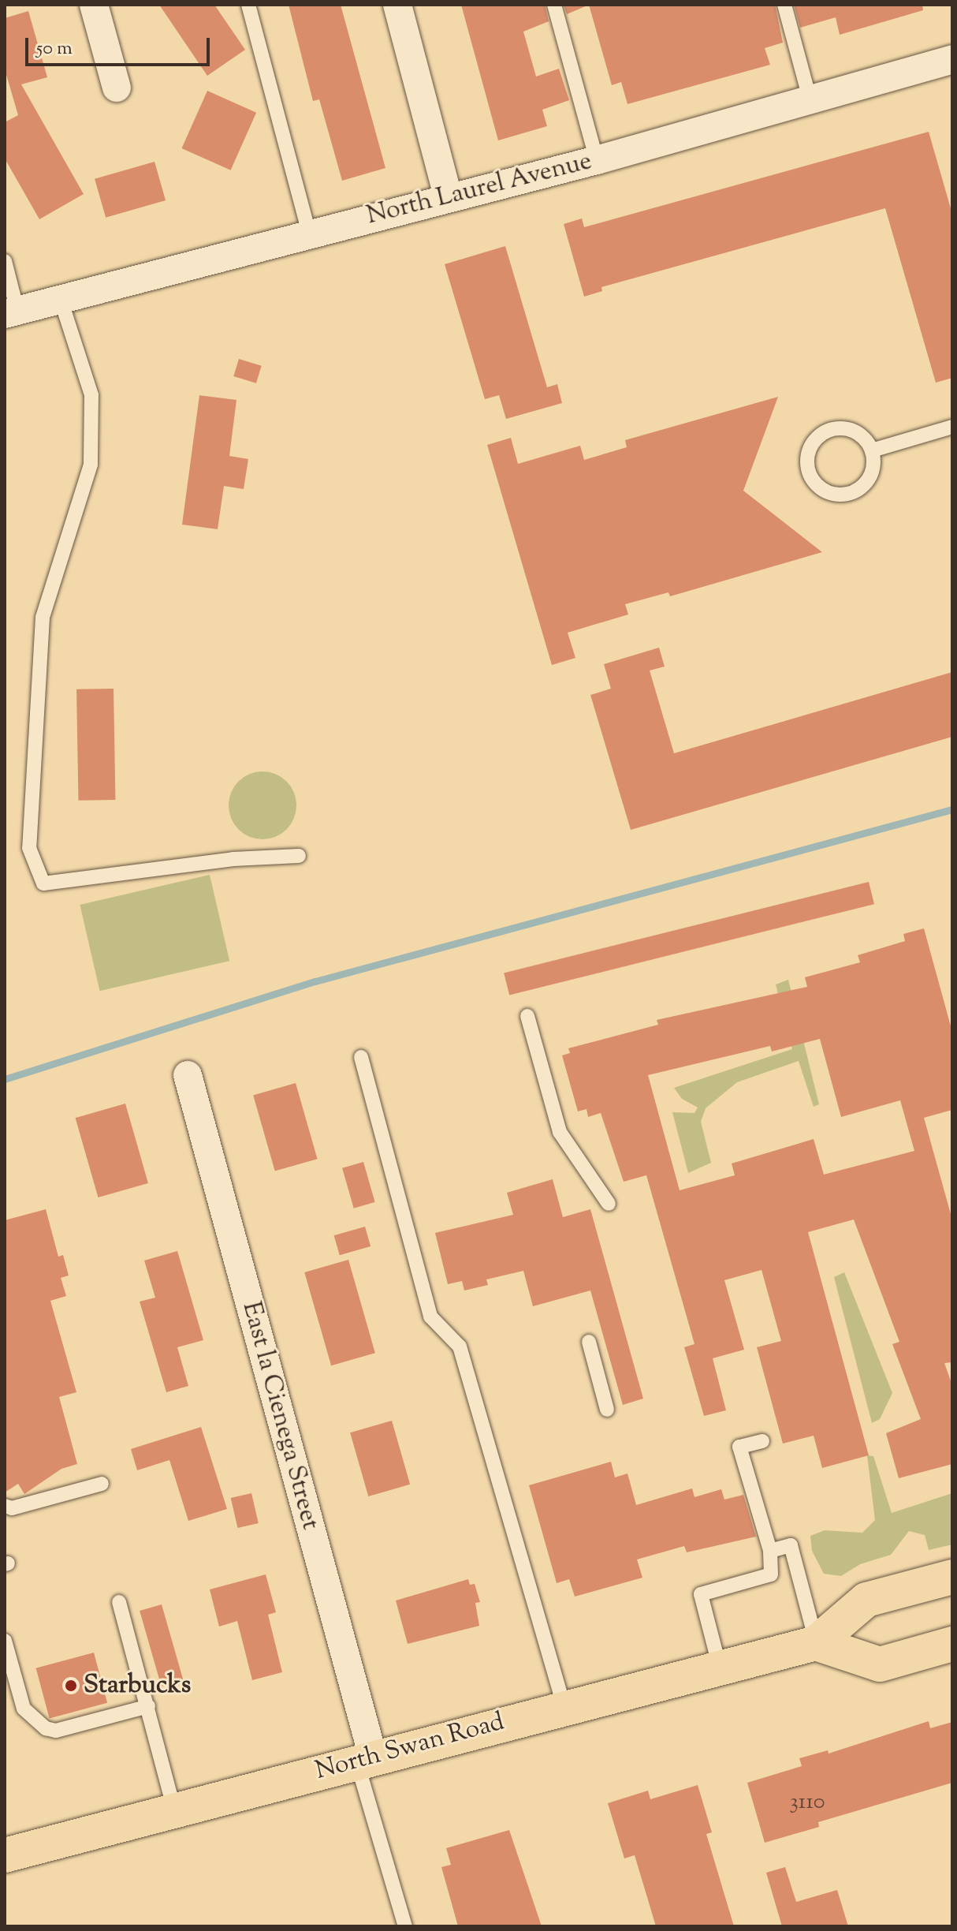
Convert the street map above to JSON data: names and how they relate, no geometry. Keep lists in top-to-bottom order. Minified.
{"streets":{"main road":["North Swan Road"],"street":["North Laurel Avenue","East la Cienega Street"]},"crossings":[["East la Cienega Street","North Swan Road"]],"places":["Starbucks"],"house_numbers":["3110"],"scale_bar":"50 m"}
